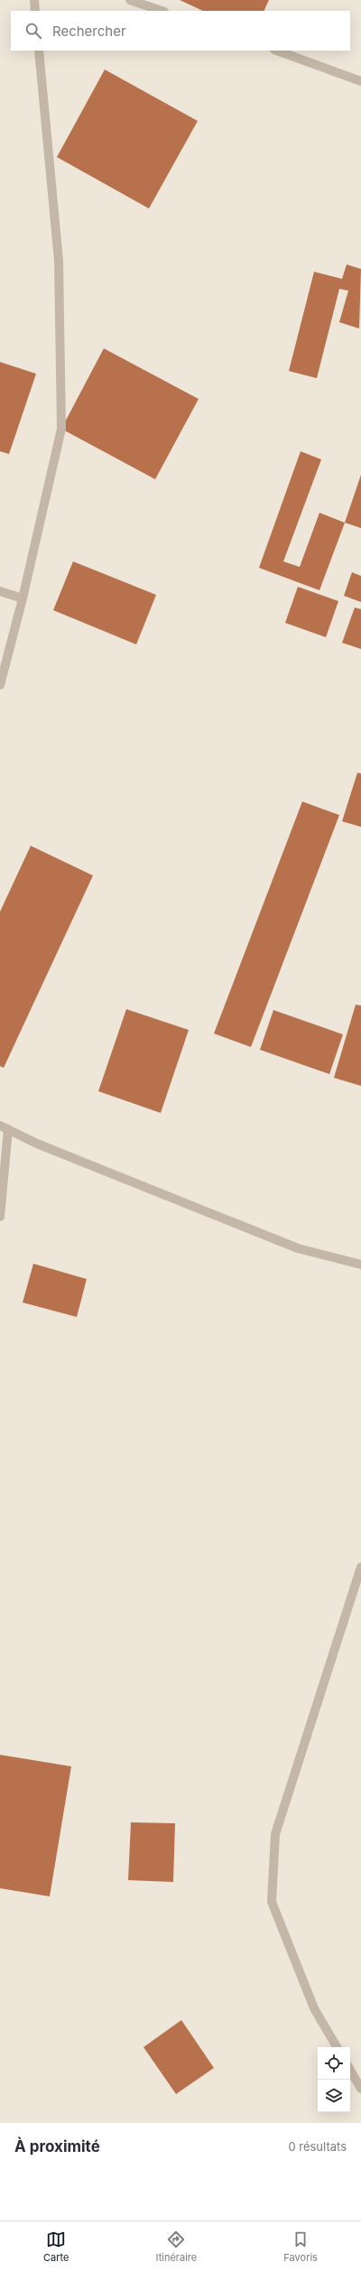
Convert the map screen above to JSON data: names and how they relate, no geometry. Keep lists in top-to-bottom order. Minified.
{"page":{"search":"Rechercher","heading":["À proximité","0 résultats"],"nav":["Carte","Itinéraire","Favoris"]}}
